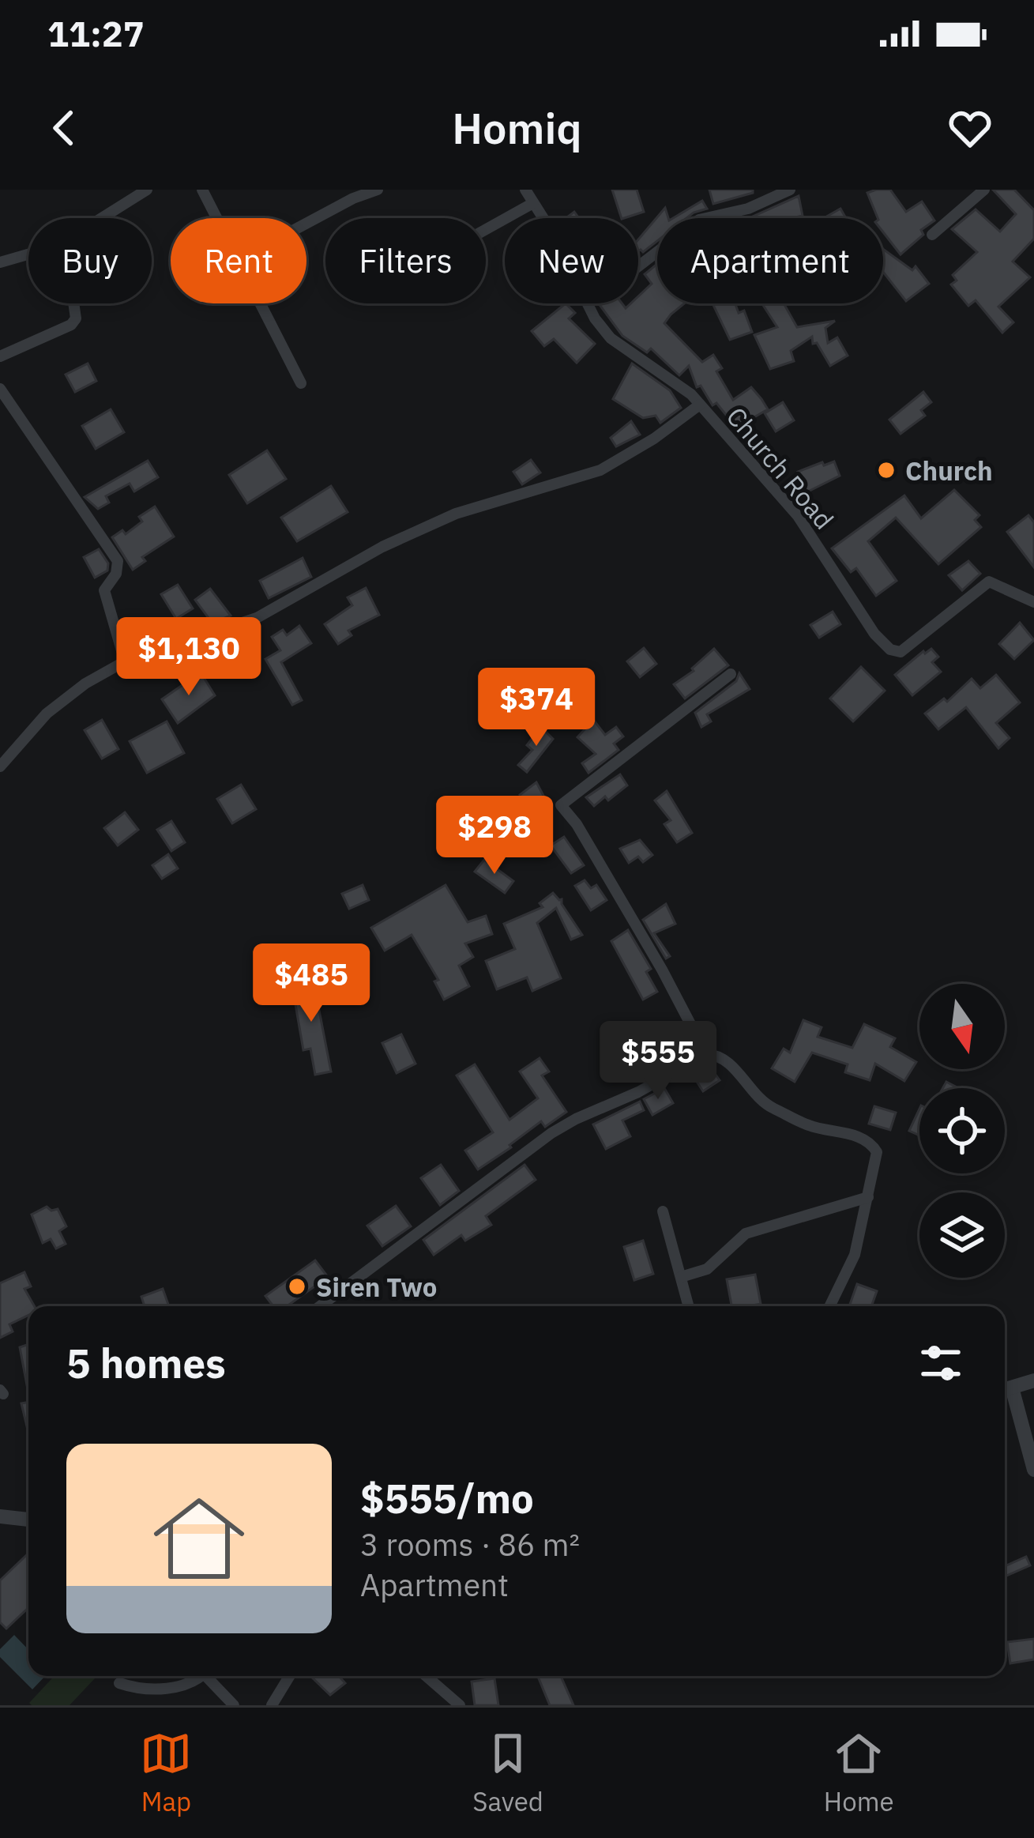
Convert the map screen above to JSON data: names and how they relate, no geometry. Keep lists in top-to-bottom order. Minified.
{"streets":{"street":["Church Road"]},"places":["Church","Siren Two"],"north":"bottom","page":{"status":"11:27","header":"Homiq","chip":["Buy","Rent","Filters","New","Apartment"],"price":["$1,130","$374","$298","$485","$555"],"heading":"5 homes","list":[{"name":"$555/mo","note":"3 rooms · 86 m² · Apartment"}],"tabs":["Map","Saved","Home"]}}
